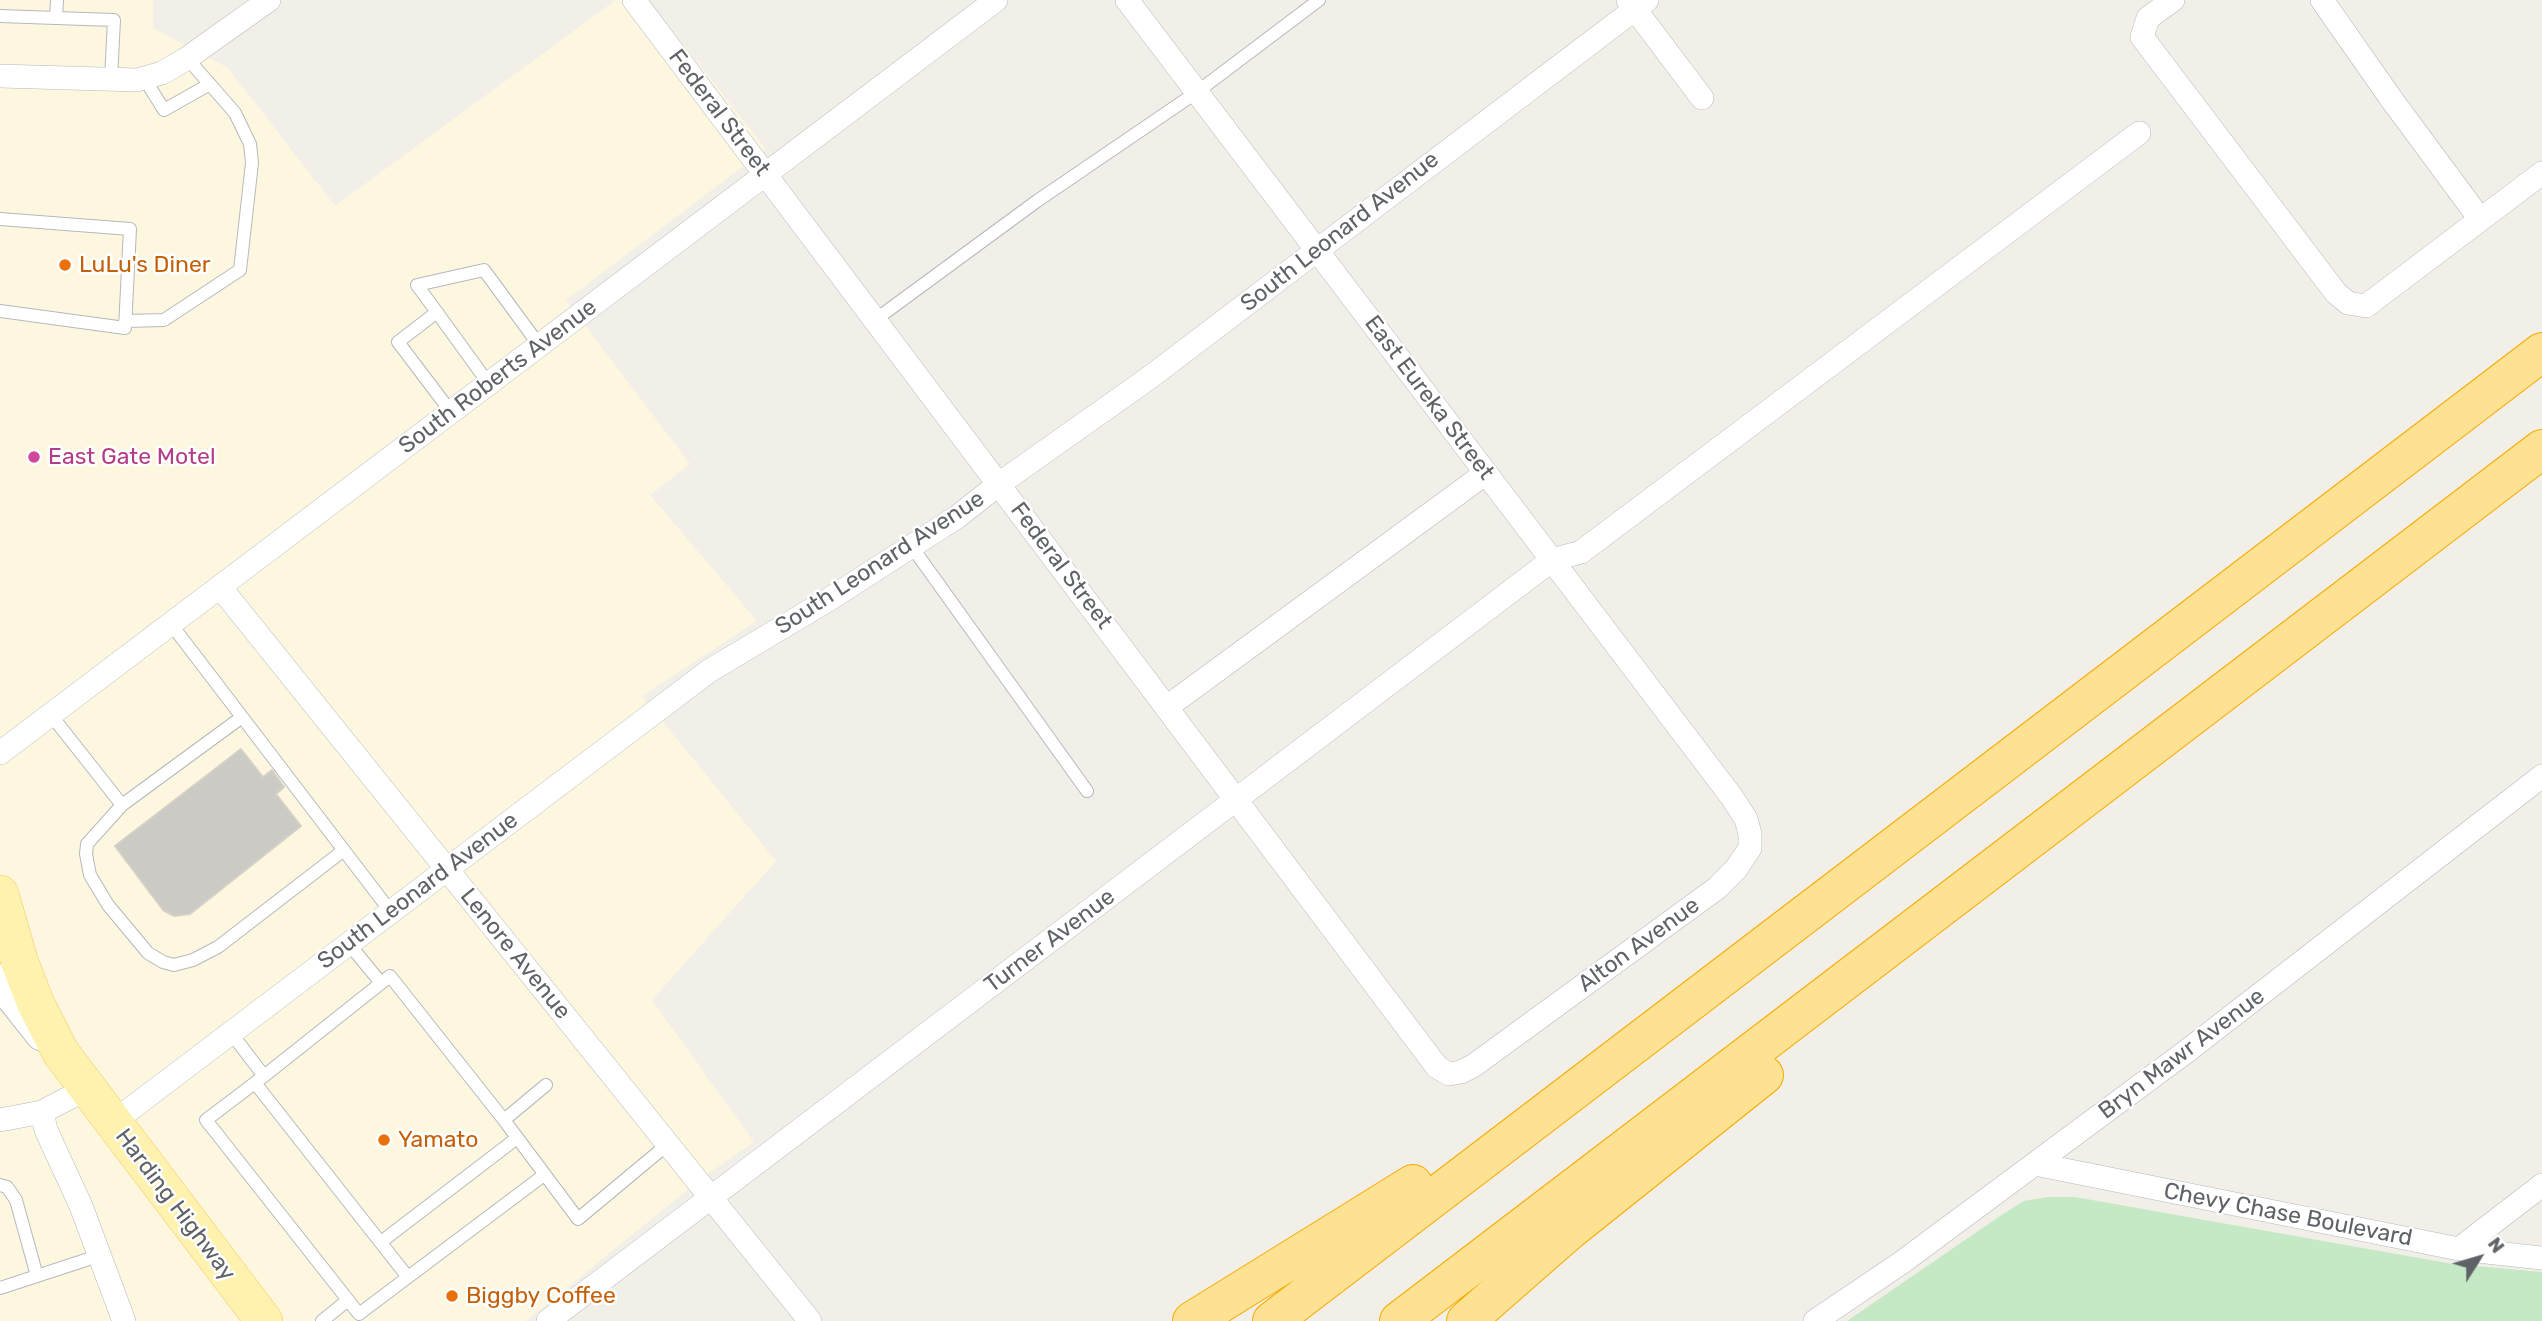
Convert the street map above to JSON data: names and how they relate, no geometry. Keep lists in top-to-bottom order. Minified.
{"streets":{"main road":["Harding Highway"],"street":["Federal Street","South Leonard Avenue","South Roberts Avenue","East Eureka Street","Turner Avenue","Alton Avenue","Lenore Avenue","Bryn Mawr Avenue","Chevy Chase Boulevard"]},"crossings":[["Federal Street","South Leonard Avenue"],["Federal Street","South Roberts Avenue"],["Federal Street","Turner Avenue"],["Federal Street","Alton Avenue"],["South Leonard Avenue","East Eureka Street"],["South Leonard Avenue","Lenore Avenue"],["South Leonard Avenue","Harding Highway"],["South Roberts Avenue","Lenore Avenue"],["East Eureka Street","Turner Avenue"],["East Eureka Street","Alton Avenue"],["Turner Avenue","Lenore Avenue"],["Bryn Mawr Avenue","Chevy Chase Boulevard"]],"places":["LuLu's Diner","East Gate Motel","Yamato","Biggby Coffee"],"north":"top right"}
